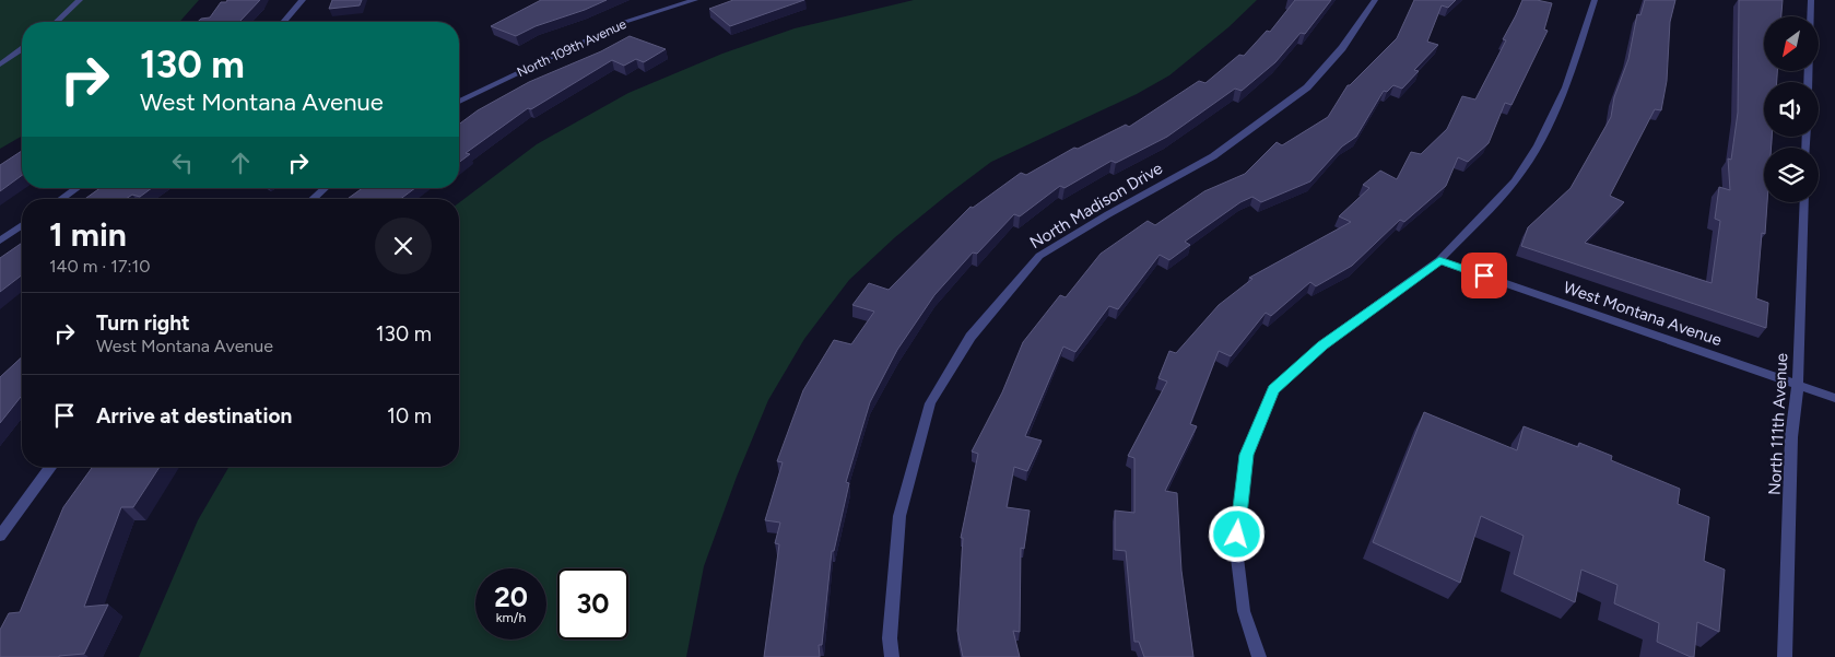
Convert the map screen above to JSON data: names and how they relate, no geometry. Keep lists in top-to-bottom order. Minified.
{"streets":{"street":["North 109th Avenue","North Madison Drive","West Montana Avenue","North 111th Avenue"]},"crossings":[["West Montana Avenue","North 111th Avenue"]],"north":"bottom left","page":{"turn":["130 m","West Montana Avenue"],"heading":["1 min","140 m · 17:10"],"list":[{"name":"Turn right","note":"West Montana Avenue","value":"130 m"},{"name":"Arrive at destination","value":"10 m"}],"speed":"20 km/h","limit":"30"}}
